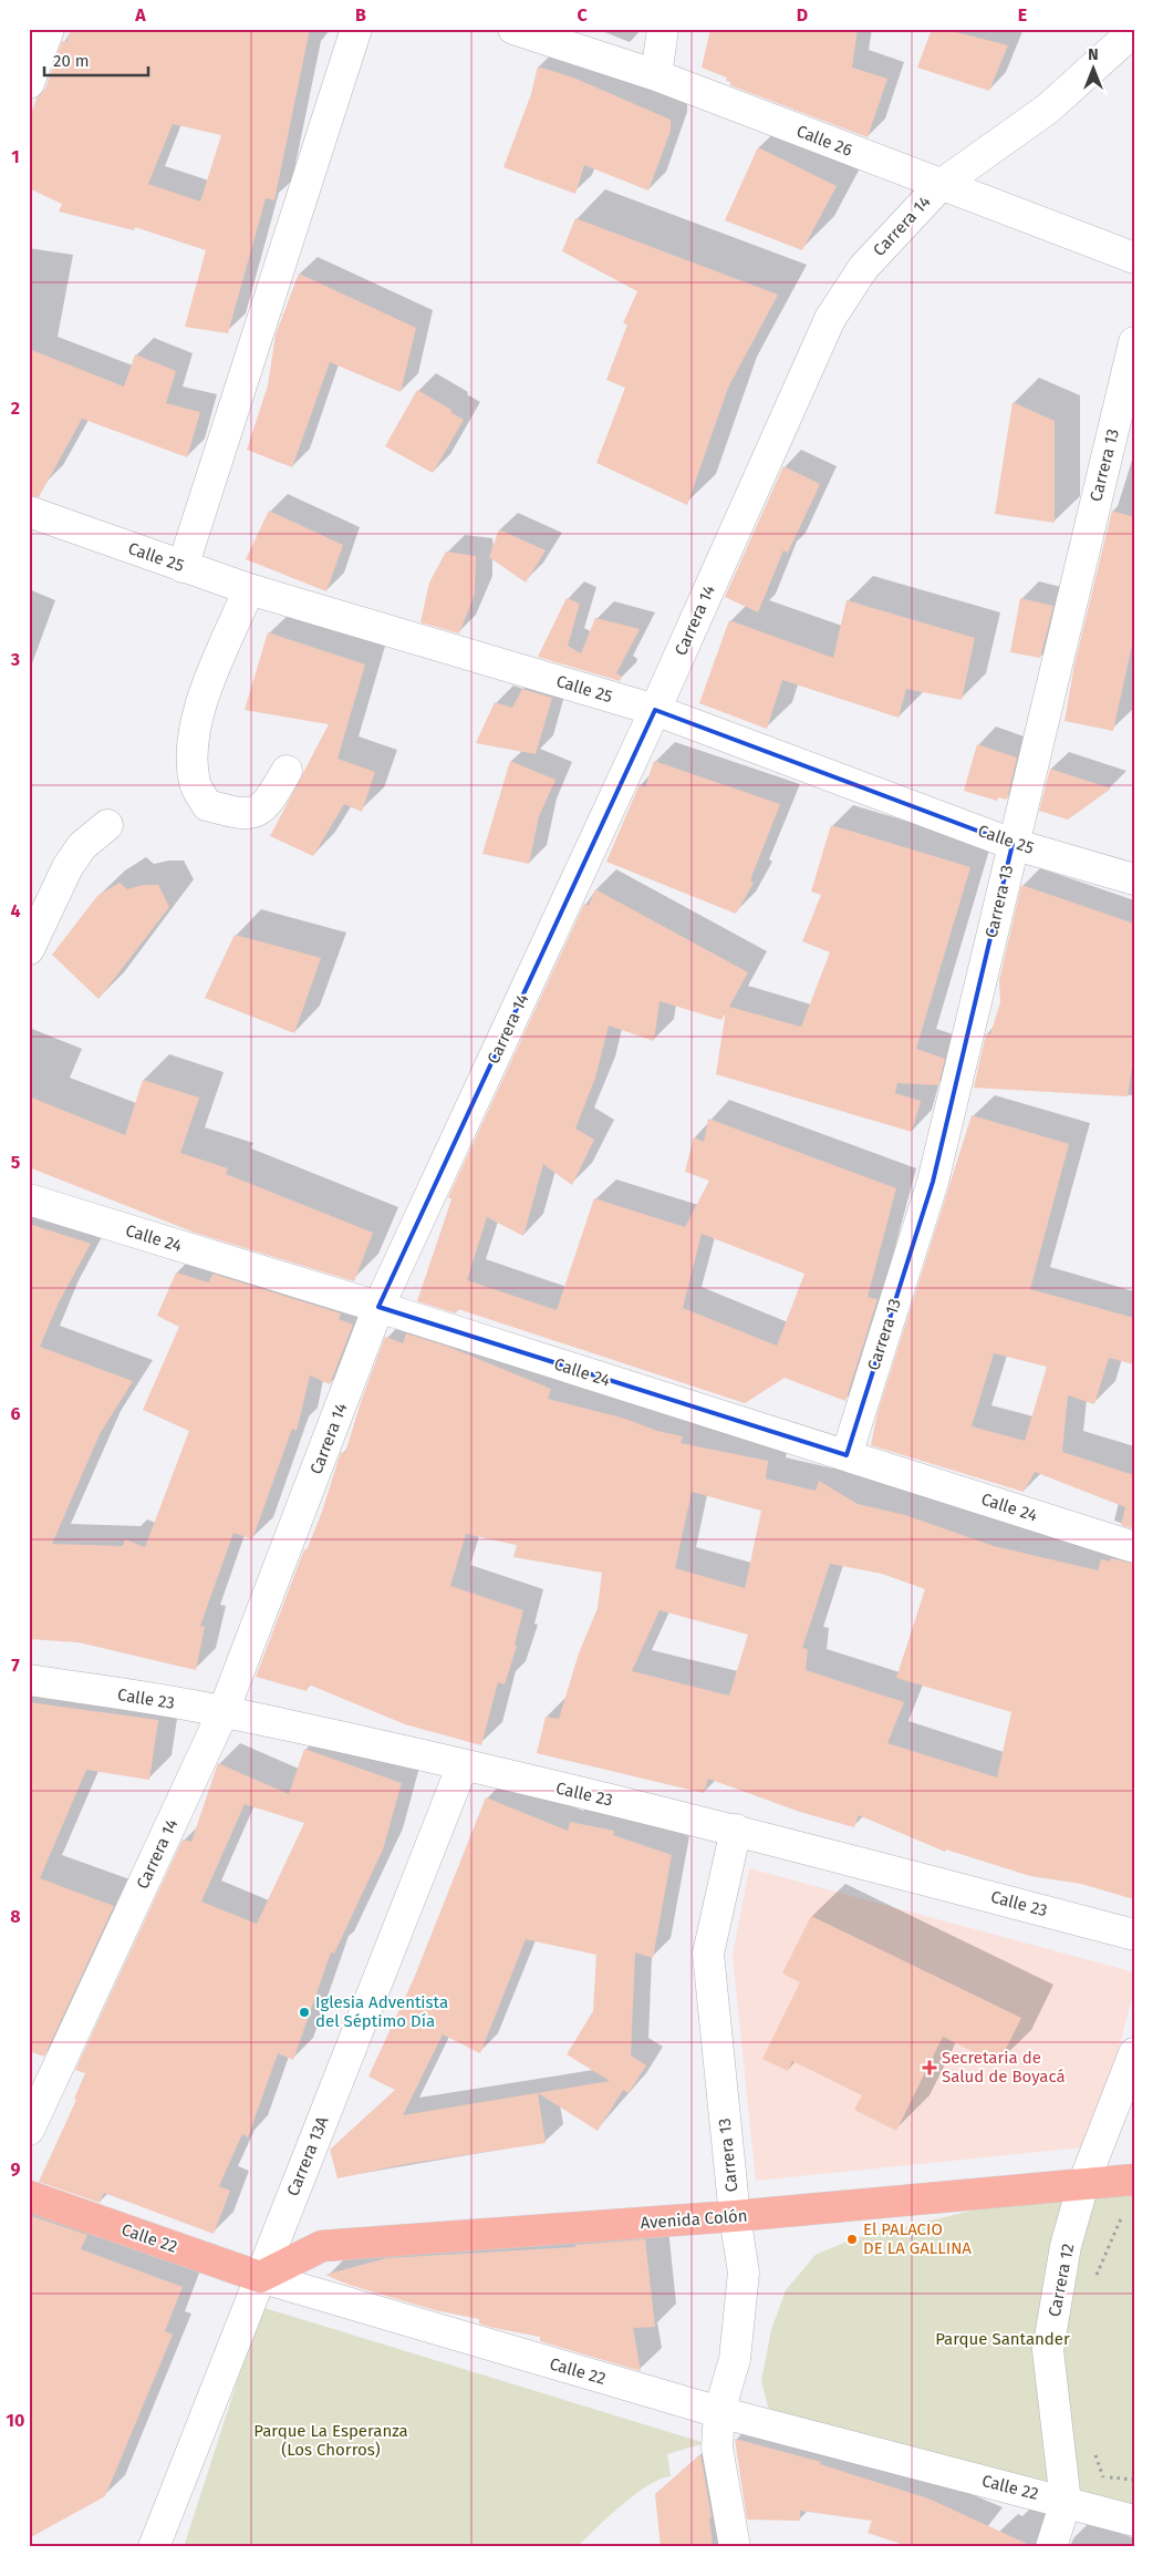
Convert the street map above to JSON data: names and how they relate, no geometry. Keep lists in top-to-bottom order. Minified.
{"streets":{"main road":["Avenida Colón","Calle 22"],"street":["Calle 26","Carrera 14","Carrera 13","Calle 25","Calle 24","Calle 23","Carrera 13A","Carrera 12"]},"crossings":[["Calle 26","Carrera 14"],["Carrera 14","Calle 25"],["Carrera 14","Calle 24"],["Carrera 14","Calle 23"],["Carrera 13","Calle 25"],["Carrera 13","Calle 24"],["Carrera 13","Calle 23"],["Carrera 13","Avenida Colón"],["Carrera 13","Calle 22"],["Calle 23","Carrera 13A"],["Carrera 13A","Avenida Colón"],["Carrera 13A","Calle 22"],["Avenida Colón","Calle 22"],["Avenida Colón","Carrera 12"],["Calle 22","Carrera 12"]],"parks":["Parque Santander","Parque La Esperanza (Los Chorros)"],"places":{"other":["Iglesia Adventista del Séptimo Día","El PALACIO DE LA GALLINA"],"health":["Secretaria de Salud de Boyacá"]},"scale_bar":"20 m","north":"top","grid":{"columns":["A","B","C","D","E"],"rows":["1","2","3","4","5","6","7","8","9","10"]}}
